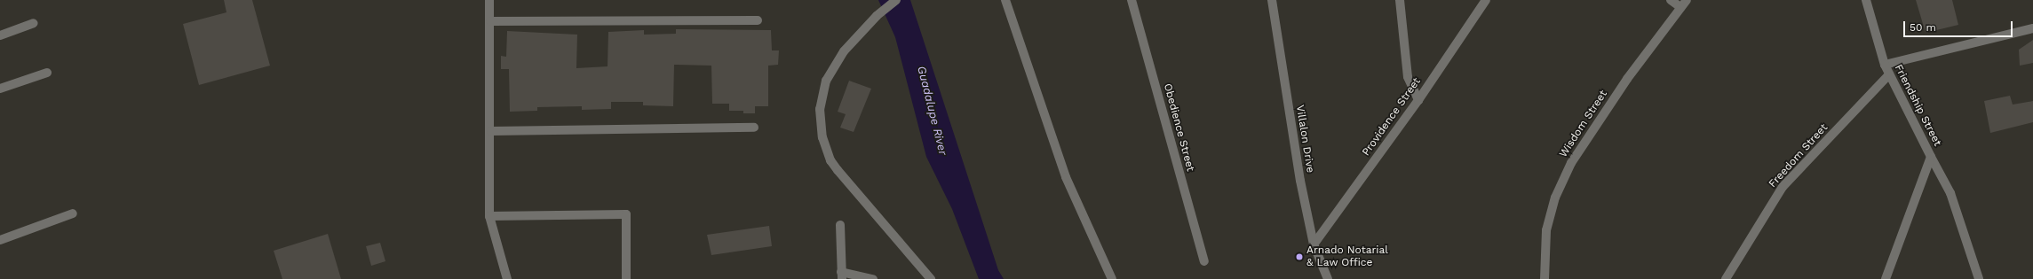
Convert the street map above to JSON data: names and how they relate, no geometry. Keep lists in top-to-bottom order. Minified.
{"streets":{"street":["Friendship Street","Providence Street","Wisdom Street","Obedience Street","Villalon Drive","Freedom Street"]},"crossings":[["Friendship Street","Freedom Street"],["Providence Street","Villalon Drive"]],"water":["Guadalupe River"],"places":["Arnado Notarial & Law Office"],"scale_bar":"50 m"}
